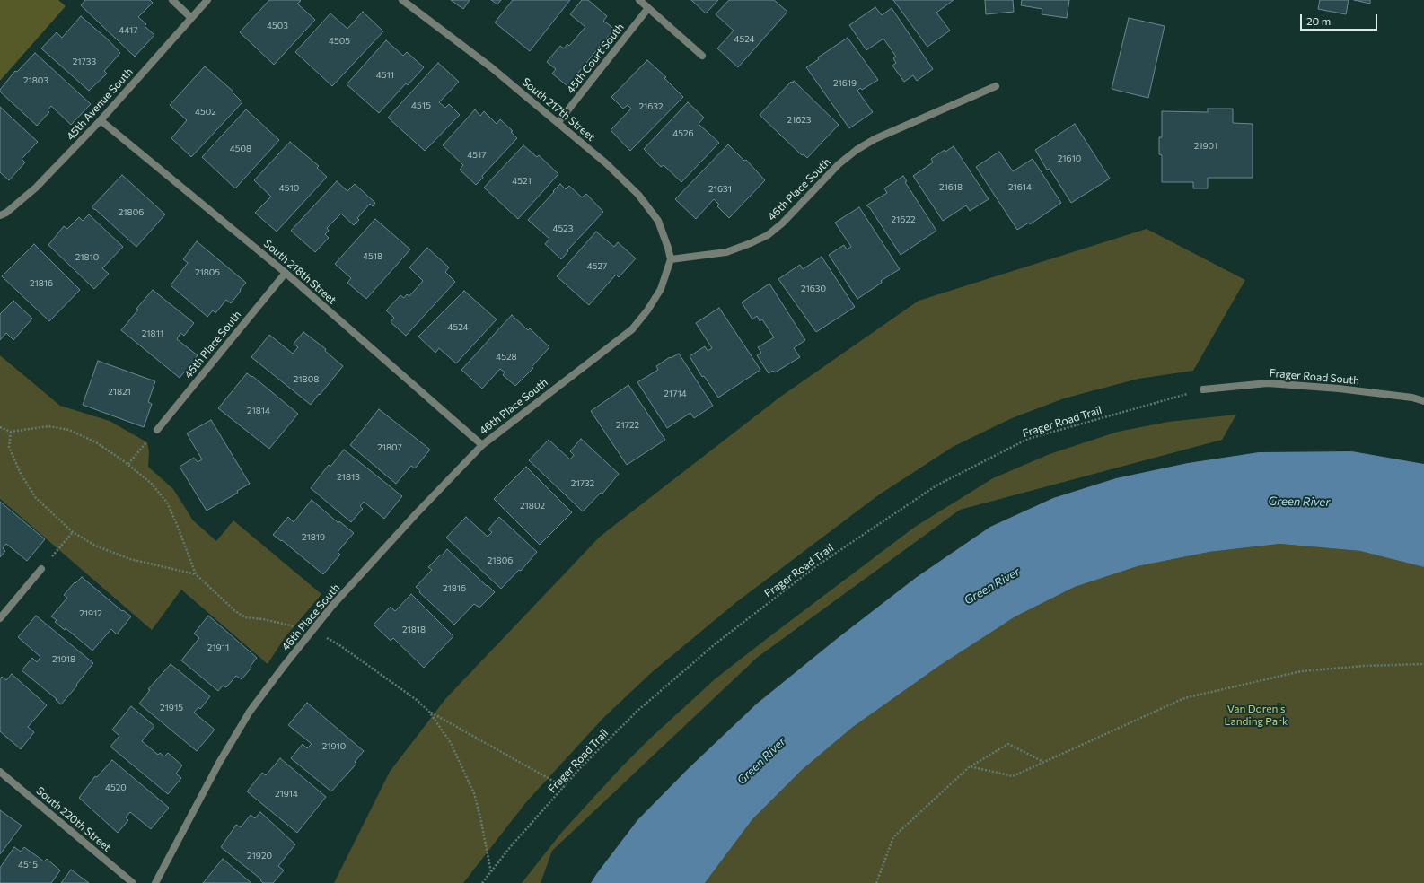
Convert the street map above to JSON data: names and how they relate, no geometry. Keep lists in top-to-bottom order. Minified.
{"streets":{"street":["45th Court South","45th Avenue South","South 217th Street","46th Place South","South 218th Street","45th Place South","Frager Road South","South 220th Street"],"path":["Frager Road Trail"]},"crossings":[["45th Court South","South 217th Street"],["45th Avenue South","South 218th Street"],["South 217th Street","46th Place South"],["46th Place South","South 218th Street"],["South 218th Street","45th Place South"],["Frager Road South","Frager Road Trail"]],"water":["Green River"],"parks":["Van Doren's Landing Park"],"house_numbers":["4503","4417","4524","4505","21733","4511","21803","21619","4515","21632","4502","21623","4526","21901","4508","4517","21610","4521","21618","21614","4510","21631","21806","21622","4523","4518","21810","4527","21805","21816","21630","4524","21811","4528","21808","21821","21714","21814","21722","21807","21813","21732","21802","21819","21806","21816","21912","21818","21911","21918","21915","21910","4520","21914","21920","4515"],"scale_bar":"20 m"}
